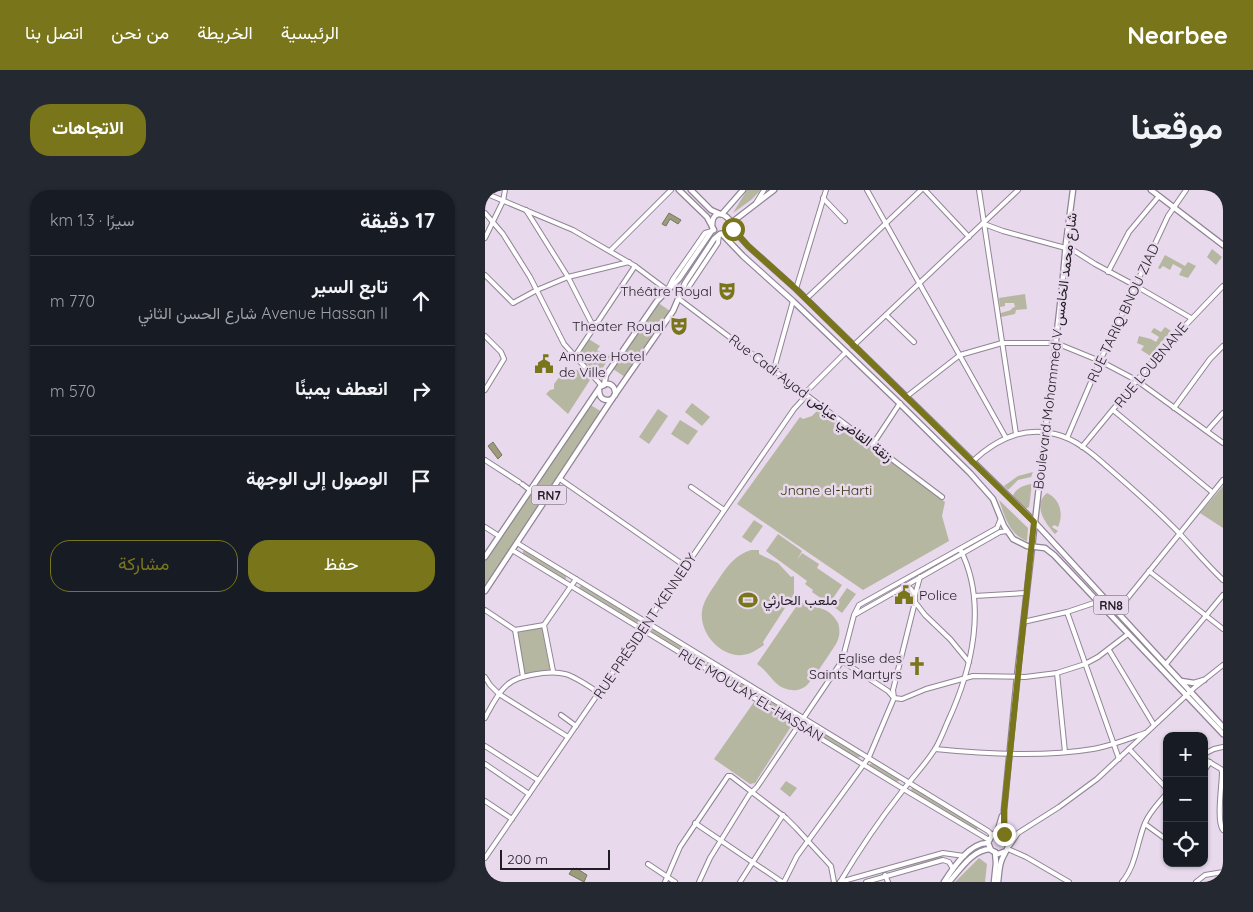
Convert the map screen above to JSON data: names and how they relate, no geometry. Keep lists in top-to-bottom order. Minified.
{"streets":{"main road":["Boulevard Mohammed V شارع محمد الخامس","RN7","RN8"],"street":["RUE TARIQ BNOU ZIAD","RUE LOUBNANE","Rue Cadi Ayad زنقة القاضي عياض","RUE PRÉSIDENT KENNEDY","RUE MOULAY EL-HASSAN"]},"crossings":[["Boulevard Mohammed V شارع محمد الخامس","RN8"],["Boulevard Mohammed V شارع محمد الخامس","RUE MOULAY EL-HASSAN"],["Rue Cadi Ayad زنقة القاضي عياض","RN7"],["Rue Cadi Ayad زنقة القاضي عياض","RUE PRÉSIDENT KENNEDY"],["RN7","RN8"],["RN7","RUE MOULAY EL-HASSAN"],["RUE PRÉSIDENT KENNEDY","RUE MOULAY EL-HASSAN"]],"parks":["Jnane el-Harti"],"places":{"theatre":["Théâtre Royal","Theater Royal"],"public building":["Annexe Hotel de Ville","Police"],"sports":["ملعب الحارثي"],"church":["Eglise des Saints Martyrs"]},"scale_bar":"200 m","page":{"header":"Nearbee","nav":["الرئيسية","الخريطة","من نحن","اتصل بنا"],"title":"موقعنا","buttons":["الاتجاهات",["حفظ","مشاركة"]],"heading":["17 دقيقة","سيرًا · 1.3 km"],"list":[["تابع السير","Avenue Hassan II شارع الحسن الثاني","770 m"],["انعطف يمينًا","570 m"],"الوصول إلى الوجهة"],"map_buttons":["+","−"],"scale":"200 m"}}
